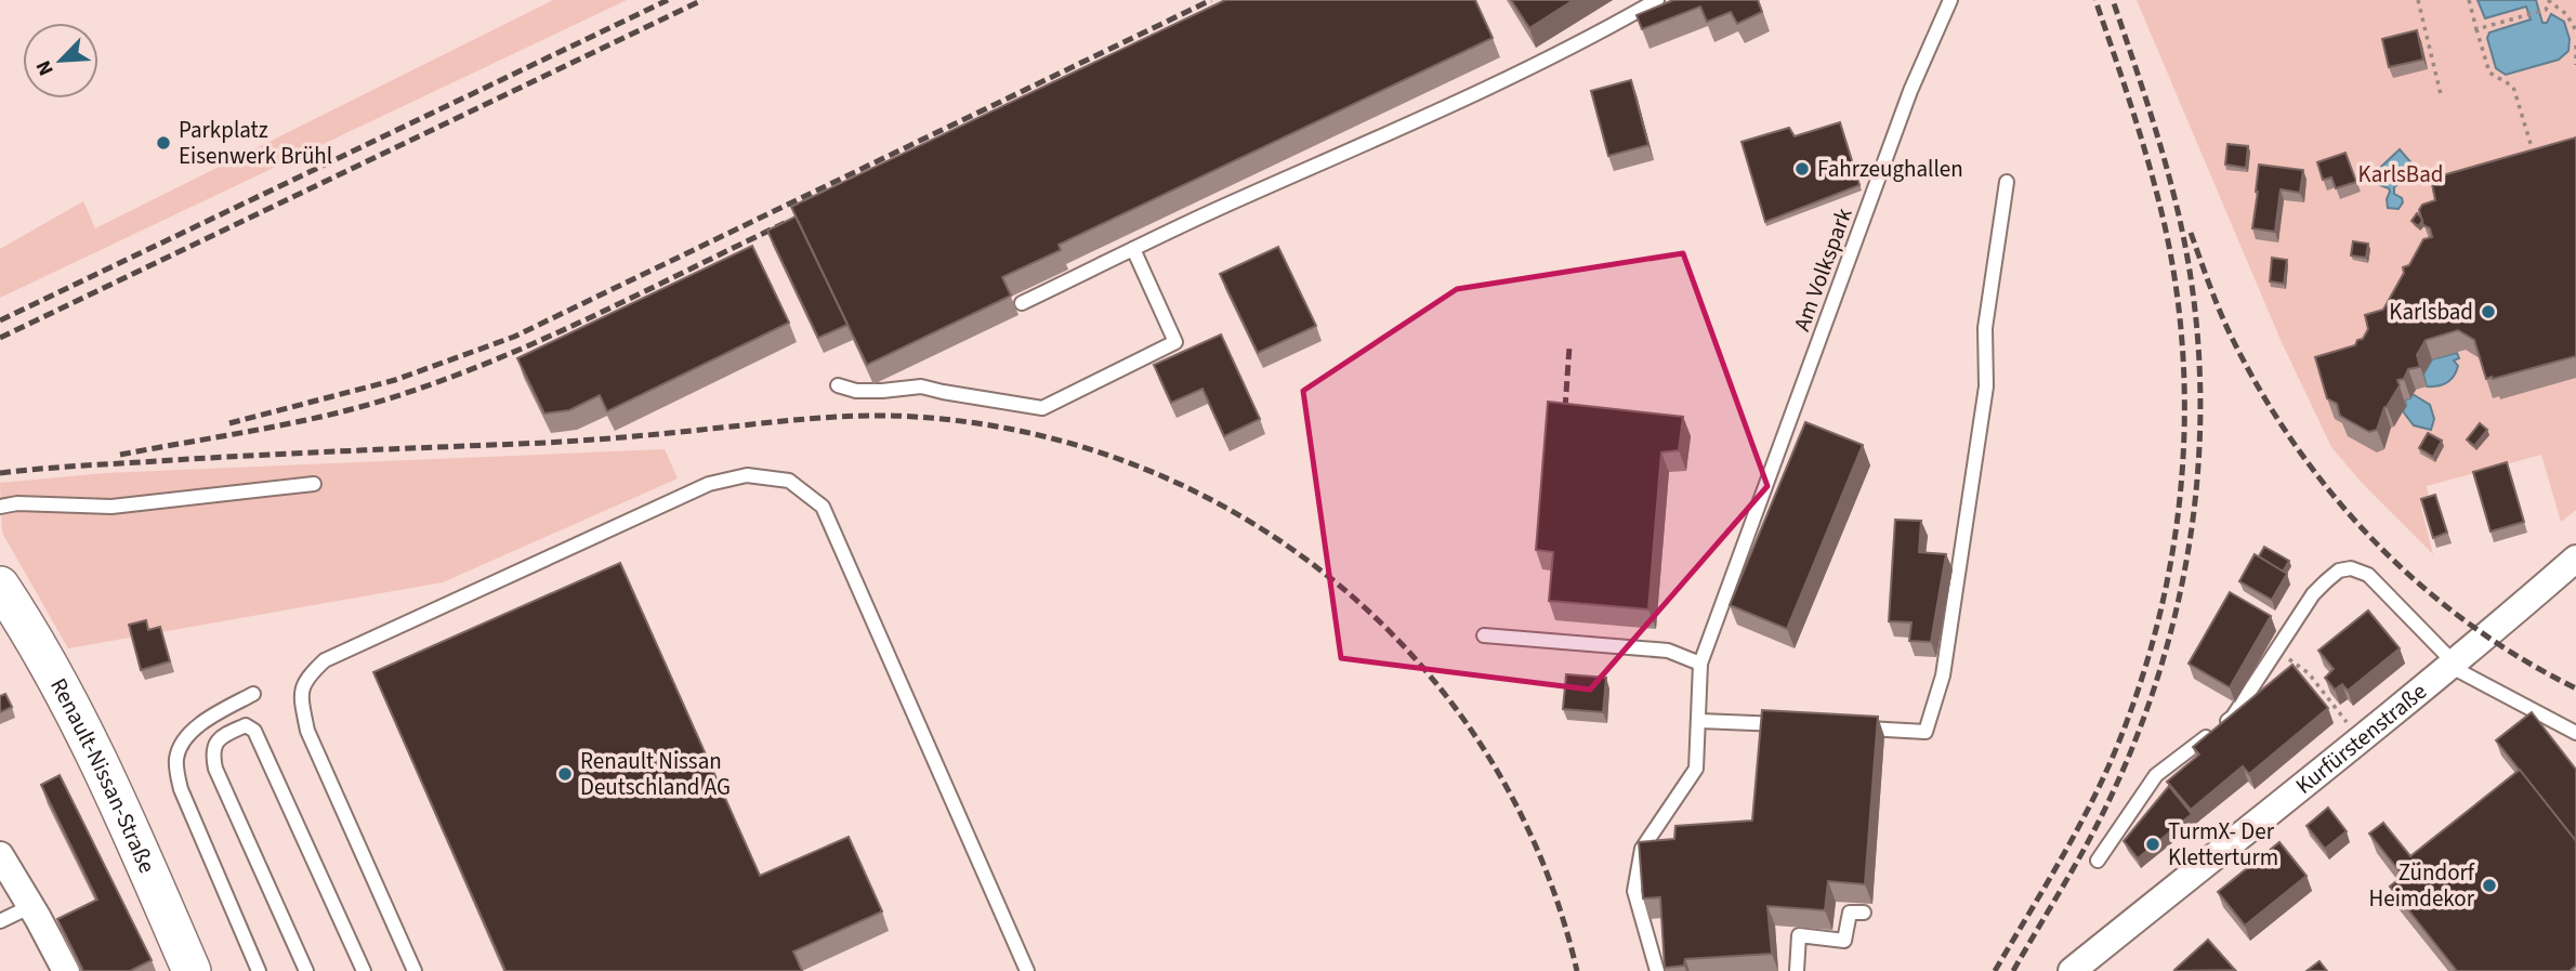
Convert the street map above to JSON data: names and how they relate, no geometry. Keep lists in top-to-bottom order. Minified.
{"streets":{"street":["Kurfürstenstraße","Renault-Nissan-Straße"],"lane":["Am Volkspark"]},"parks":["KarlsBad"],"places":["Parkplatz Eisenwerk Brühl","Fahrzeughallen","Karlsbad","Renault Nissan Deutschland AG","TurmX- Der Kletterturm","Zündorf Heimdekor"],"north":"bottom left"}
